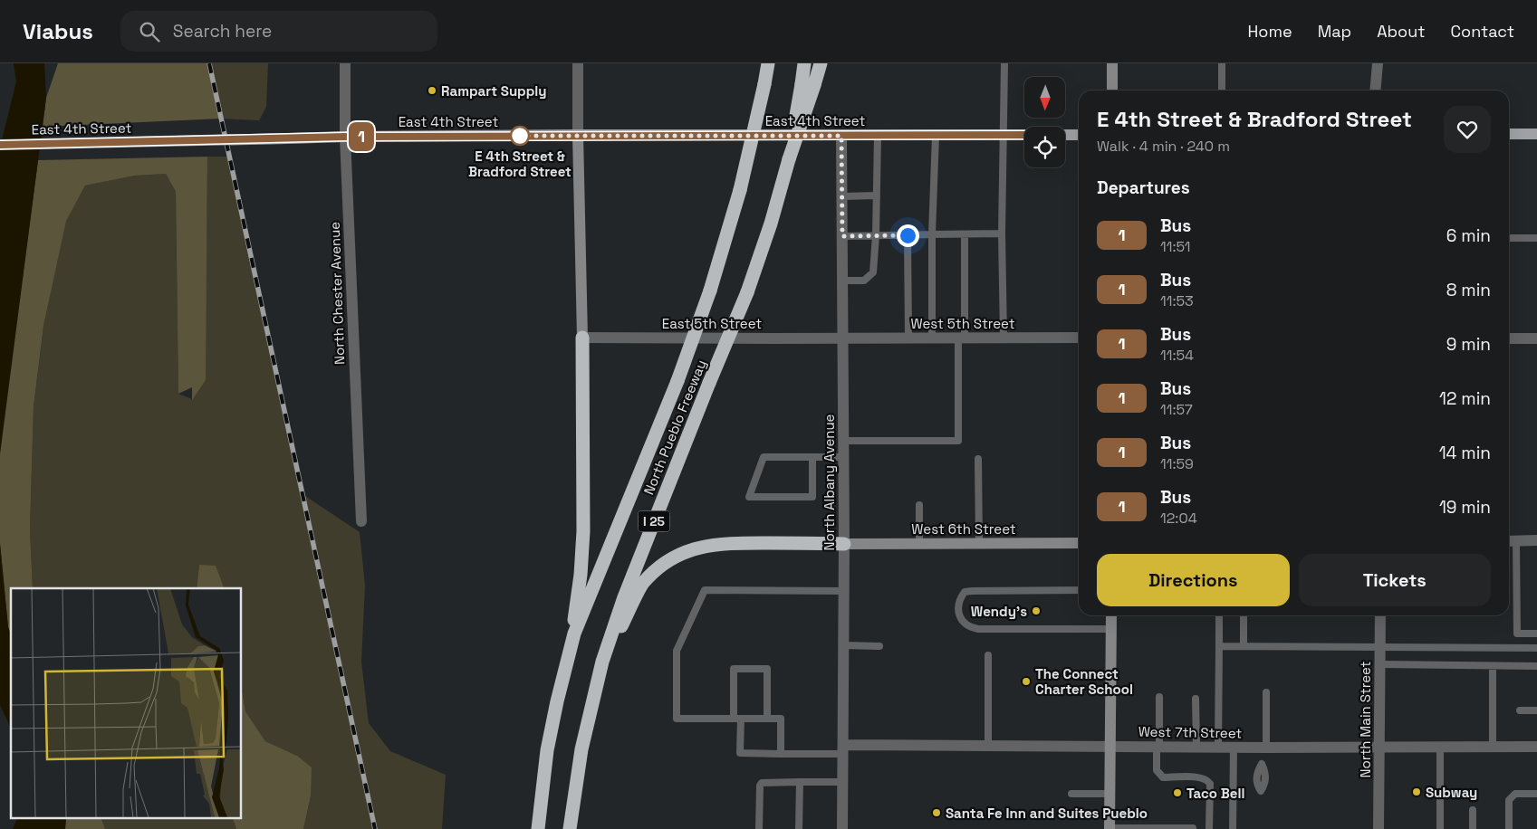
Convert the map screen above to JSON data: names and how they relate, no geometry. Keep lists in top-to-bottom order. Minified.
{"streets":{"highway":["North Pueblo Freeway","I 25"],"main road":["East 4th Street","West 6th Street"],"street":["North Chester Avenue","East 5th Street","West 5th Street","North Albany Avenue","North Main Street","West 7th Street"]},"crossings":[["East 4th Street","North Chester Avenue"],["East 4th Street","North Albany Avenue"],["East 5th Street","West 5th Street"],["East 5th Street","North Albany Avenue"],["West 5th Street","North Albany Avenue"],["North Albany Avenue","West 6th Street"],["North Albany Avenue","West 7th Street"],["North Main Street","West 7th Street"]],"places":["Rampart Supply","E 4th Street & Bradford Street","Wendy's","The Connect Charter School","Subway","Taco Bell","Santa Fe Inn and Suites Pueblo"],"lines":["bus line 1"],"north":"bottom","page":{"header":"Viabus","search":"Search here","nav":["Home","Map","About","Contact"],"on_map":"1","heading":[["E 4th Street & Bradford Street","Walk · 4 min · 240 m"],"Departures"],"list":[{"mark":"1","name":"Bus","note":"11:51","value":"6 min"},{"mark":"1","name":"Bus","note":"11:53","value":"8 min"},{"mark":"1","name":"Bus","note":"11:54","value":"9 min"},{"mark":"1","name":"Bus","note":"11:57","value":"12 min"},{"mark":"1","name":"Bus","note":"11:59","value":"14 min"},{"mark":"1","name":"Bus","note":"12:04","value":"19 min"}],"buttons":["Directions","Tickets"]}}
